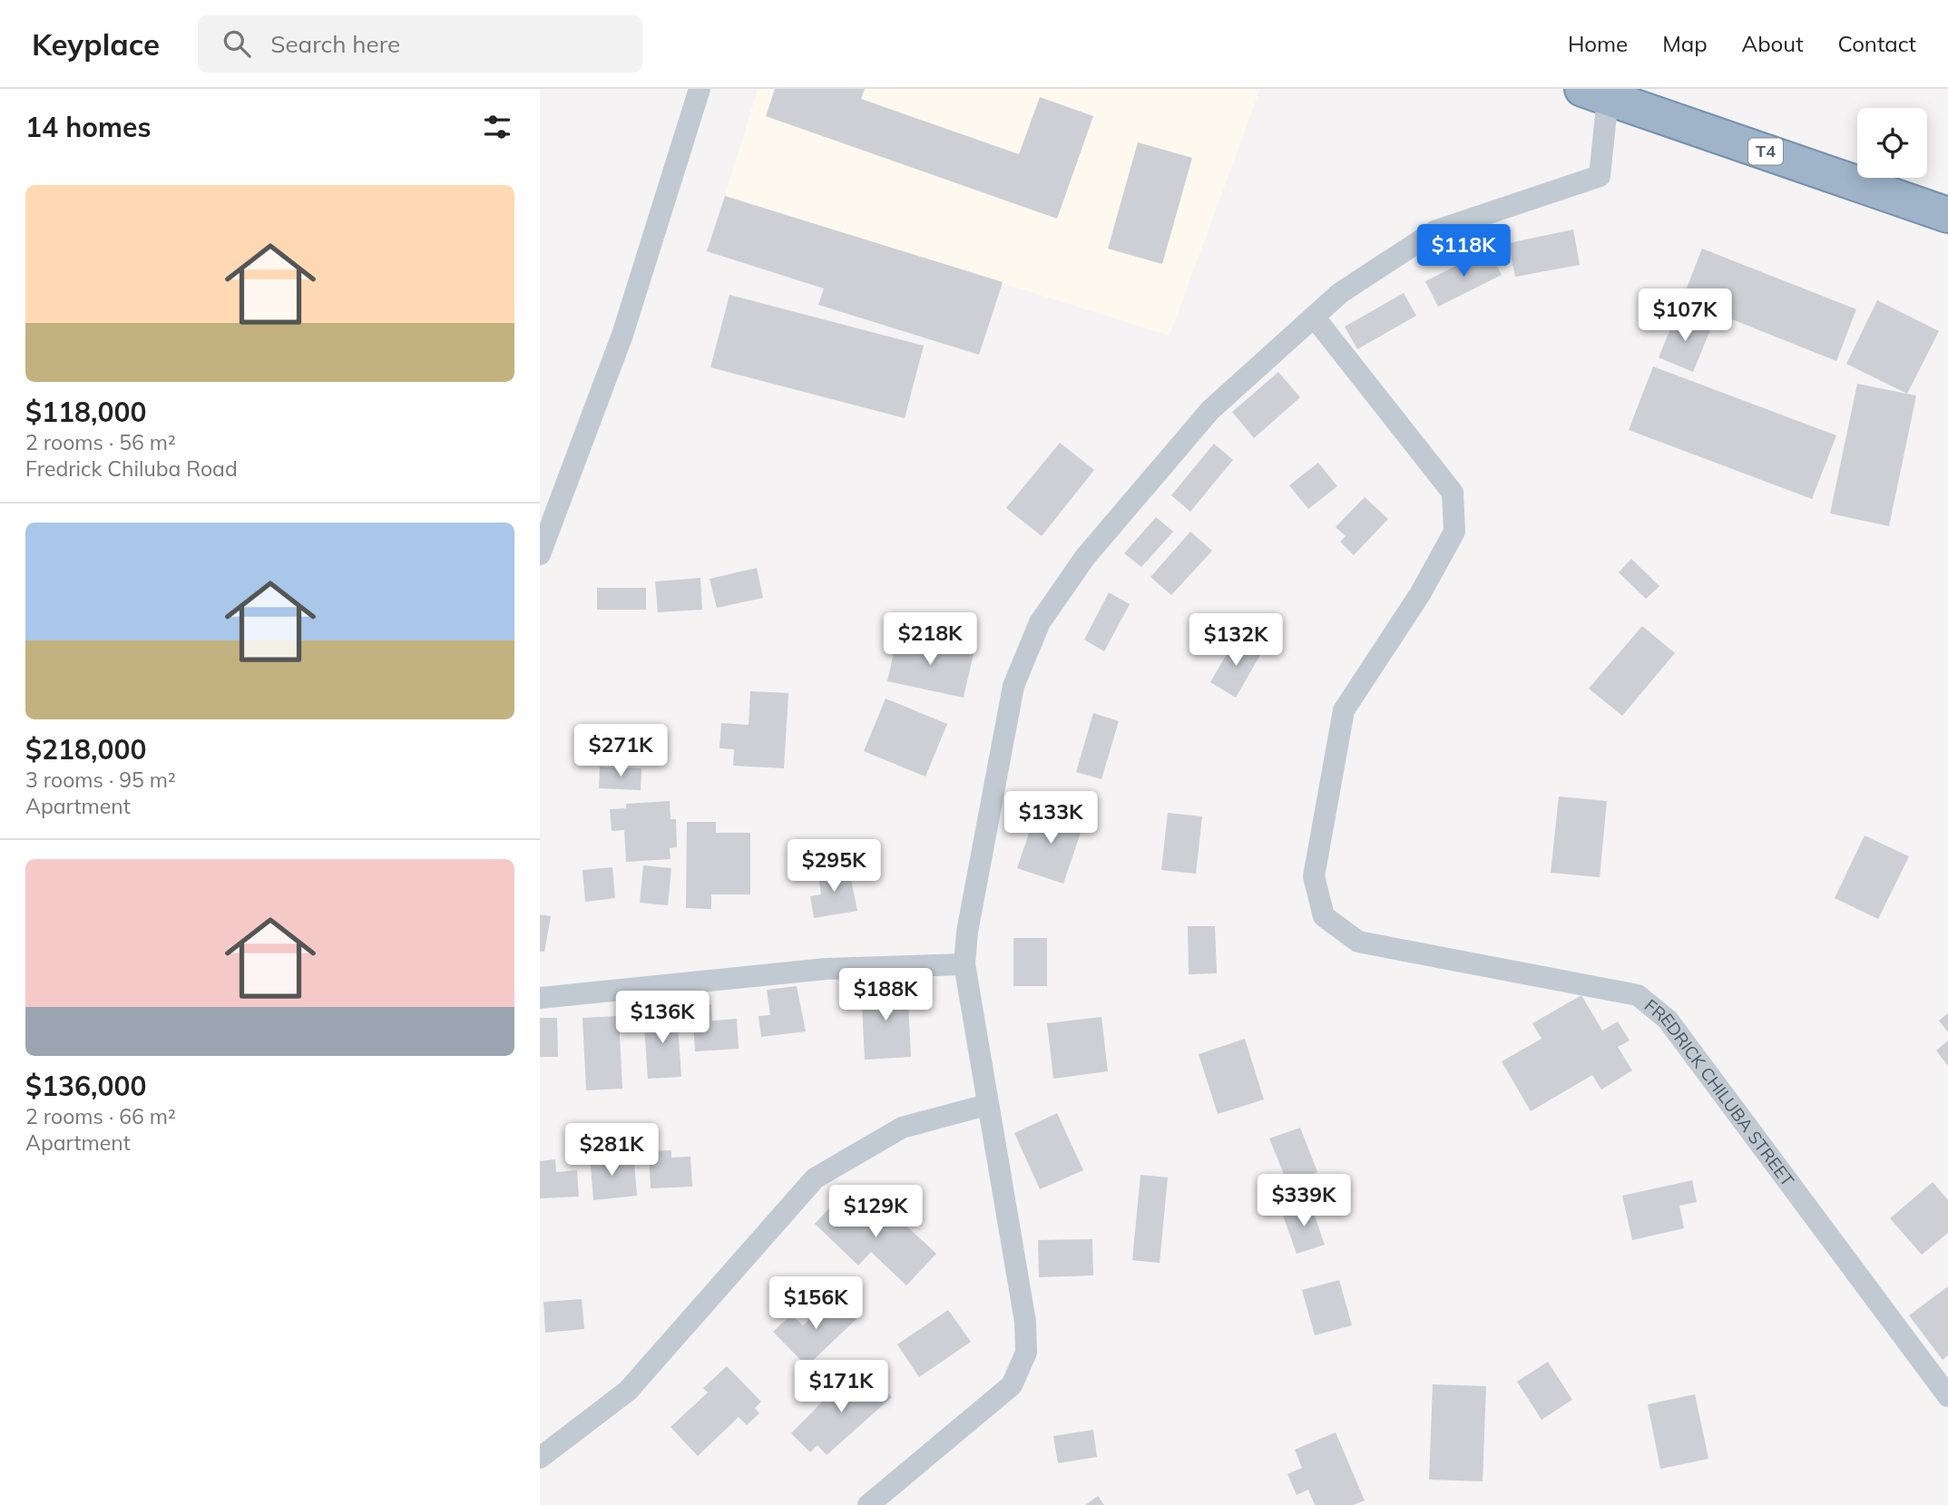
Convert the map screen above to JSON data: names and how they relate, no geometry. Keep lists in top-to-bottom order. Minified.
{"streets":{"highway":["T4"],"street":["FREDRICK CHILUBA STREET"]},"page":{"header":"Keyplace","search":"Search here","nav":["Home","Map","About","Contact"],"heading":"14 homes","list":[{"name":"$118,000","note":"2 rooms · 56 m² · Fredrick Chiluba Road"},{"name":"$218,000","note":"3 rooms · 95 m² · Apartment"},{"name":"$136,000","note":"2 rooms · 66 m² · Apartment"}],"price":["$118K","$107K","$218K","$132K","$271K","$133K","$295K","$188K","$136K","$281K","$339K","$129K","$156K","$171K"]}}
